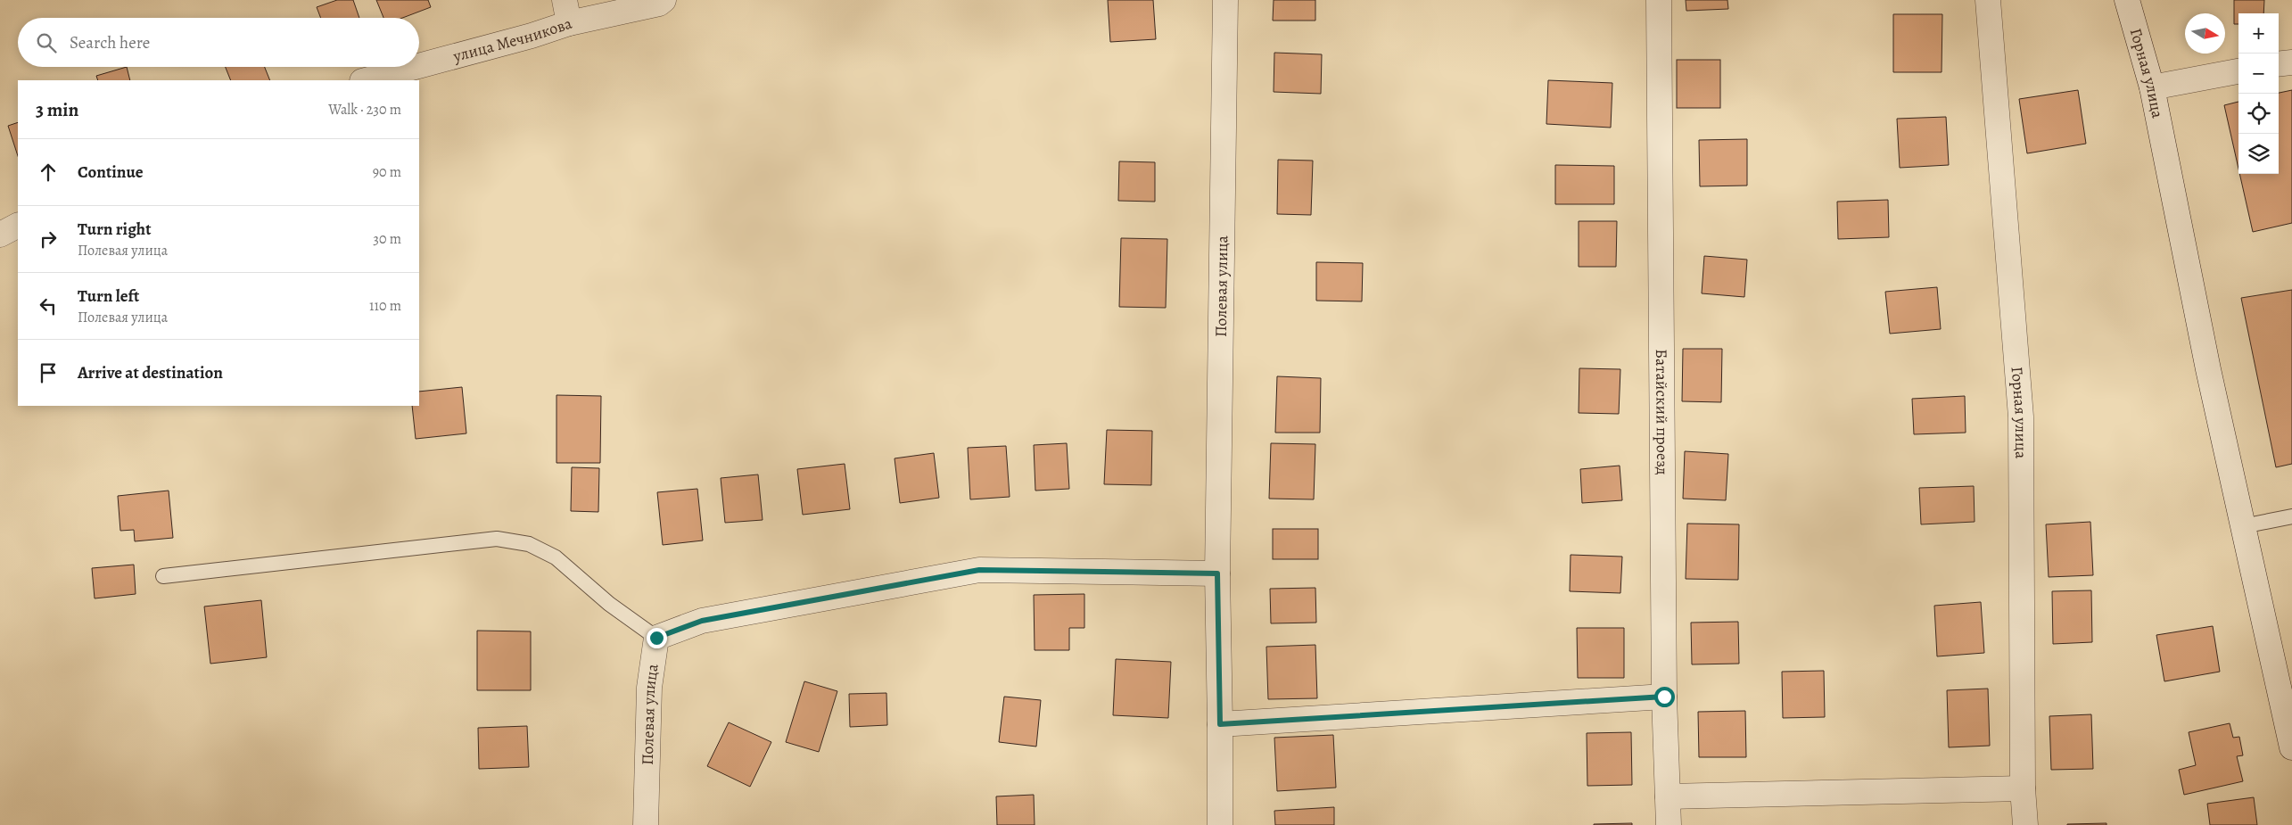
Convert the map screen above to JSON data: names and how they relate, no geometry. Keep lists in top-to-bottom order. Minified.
{"streets":{"street":["улица Мечникова","Горная улица","Полевая улица","Батайский проезд"]},"north":"right","page":{"map_buttons":["+","−"],"search":"Search here","heading":["3 min","Walk · 230 m"],"list":[["Continue","90 m"],["Turn right","Полевая улица","30 m"],["Turn left","Полевая улица","110 m"],"Arrive at destination"]}}
